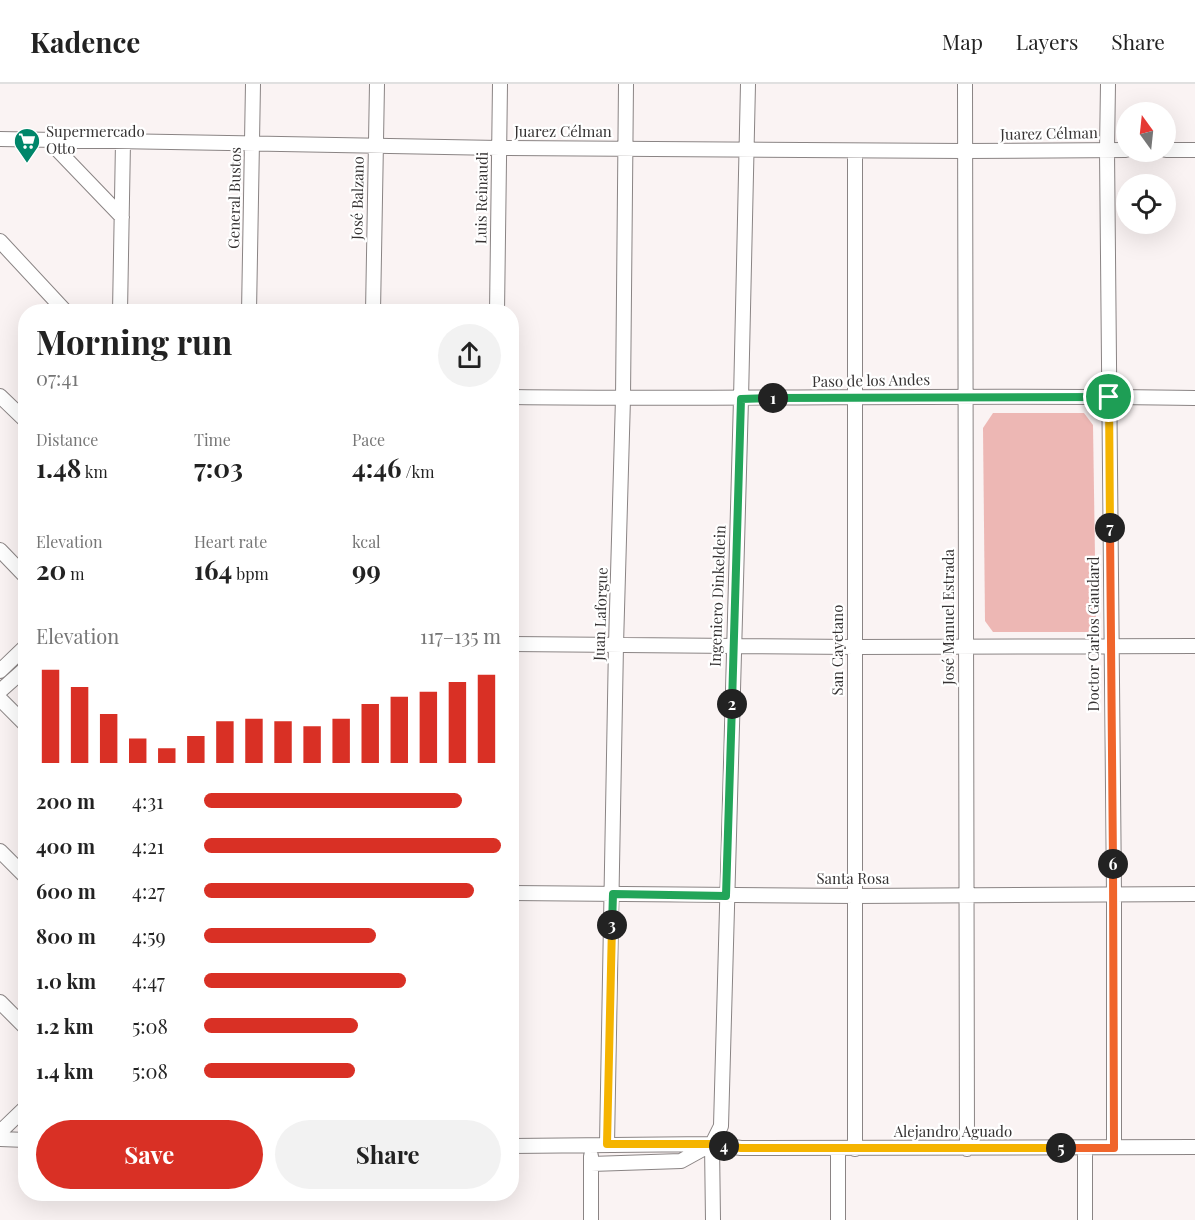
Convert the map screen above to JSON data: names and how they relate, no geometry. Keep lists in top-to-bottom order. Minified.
{"streets":{"street":["Juarez Célman","General Bustos","José Balzano","Luis Reinaudi","Paso de los Andes","Ingeniero Dinkeldein","Juan Laforgue","José Manuel Estrada","Doctor Carlos Gaudard","San Cayetano","Santa Rosa","Alejandro Aguado"]},"crossings":[["Juarez Célman","General Bustos"],["Juarez Célman","José Balzano"],["Juarez Célman","Luis Reinaudi"],["Juarez Célman","Ingeniero Dinkeldein"],["Juarez Célman","Juan Laforgue"],["Juarez Célman","José Manuel Estrada"],["Juarez Célman","Doctor Carlos Gaudard"],["Juarez Célman","San Cayetano"],["Paso de los Andes","Ingeniero Dinkeldein"],["Paso de los Andes","Juan Laforgue"],["Paso de los Andes","José Manuel Estrada"],["Paso de los Andes","Doctor Carlos Gaudard"],["Paso de los Andes","San Cayetano"],["Ingeniero Dinkeldein","Santa Rosa"],["Ingeniero Dinkeldein","Alejandro Aguado"],["Juan Laforgue","Santa Rosa"],["Juan Laforgue","Alejandro Aguado"],["José Manuel Estrada","Santa Rosa"],["José Manuel Estrada","Alejandro Aguado"],["Doctor Carlos Gaudard","Santa Rosa"],["Doctor Carlos Gaudard","Alejandro Aguado"],["San Cayetano","Santa Rosa"],["San Cayetano","Alejandro Aguado"]],"places":{"supermarket":["Supermercado Otto"]},"north":"top","page":{"header":"Kadence","nav":["Map","Layers","Share"],"heading":["Morning run","07:41"],"pins":["1","7","2","6","3","4","5"],"stats":[["Distance","1.48 km"],["Time","7:03"],["Pace","4:46 /km"],["Elevation","20 m"],["Heart rate","164 bpm"],["kcal","99"]],"chart":["Elevation","117–135 m"],"list":[{"name":"200 m","note":"4:31"},{"name":"400 m","note":"4:21"},{"name":"600 m","note":"4:27"},{"name":"800 m","note":"4:59"},{"name":"1.0 km","note":"4:47"},{"name":"1.2 km","note":"5:08"},{"name":"1.4 km","note":"5:08"}],"buttons":["Save","Share"]}}
